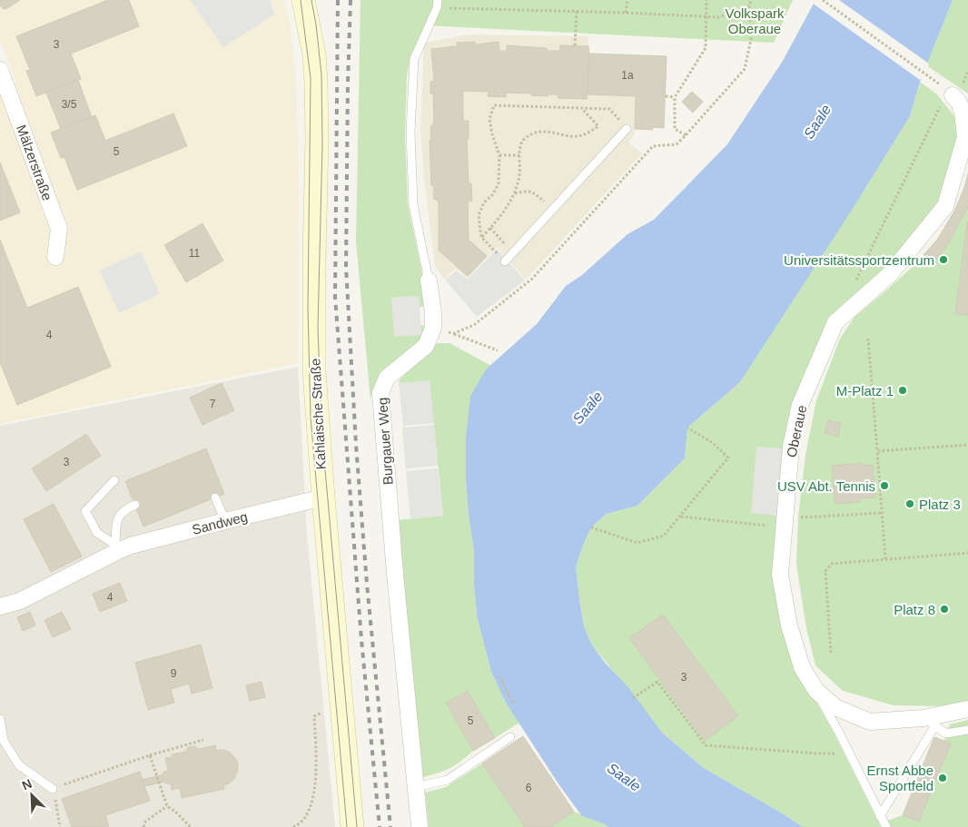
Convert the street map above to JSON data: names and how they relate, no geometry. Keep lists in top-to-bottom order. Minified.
{"streets":{"main road":["Kahlaische Straße"],"street":["Mälzerstraße","Oberaue","Burgauer Weg","Sandweg"]},"crossings":[["Kahlaische Straße","Sandweg"]],"water":["Saale"],"parks":["Volkspark Oberaue"],"places":["Universitätssportzentrum","M-Platz 1","USV Abt. Tennis","Platz 3","Platz 8","Ernst Abbe Sportfeld"],"house_numbers":["3","1a","3/5","5","11","4","7","3","4","9","3","5","6"],"north":"top left"}
